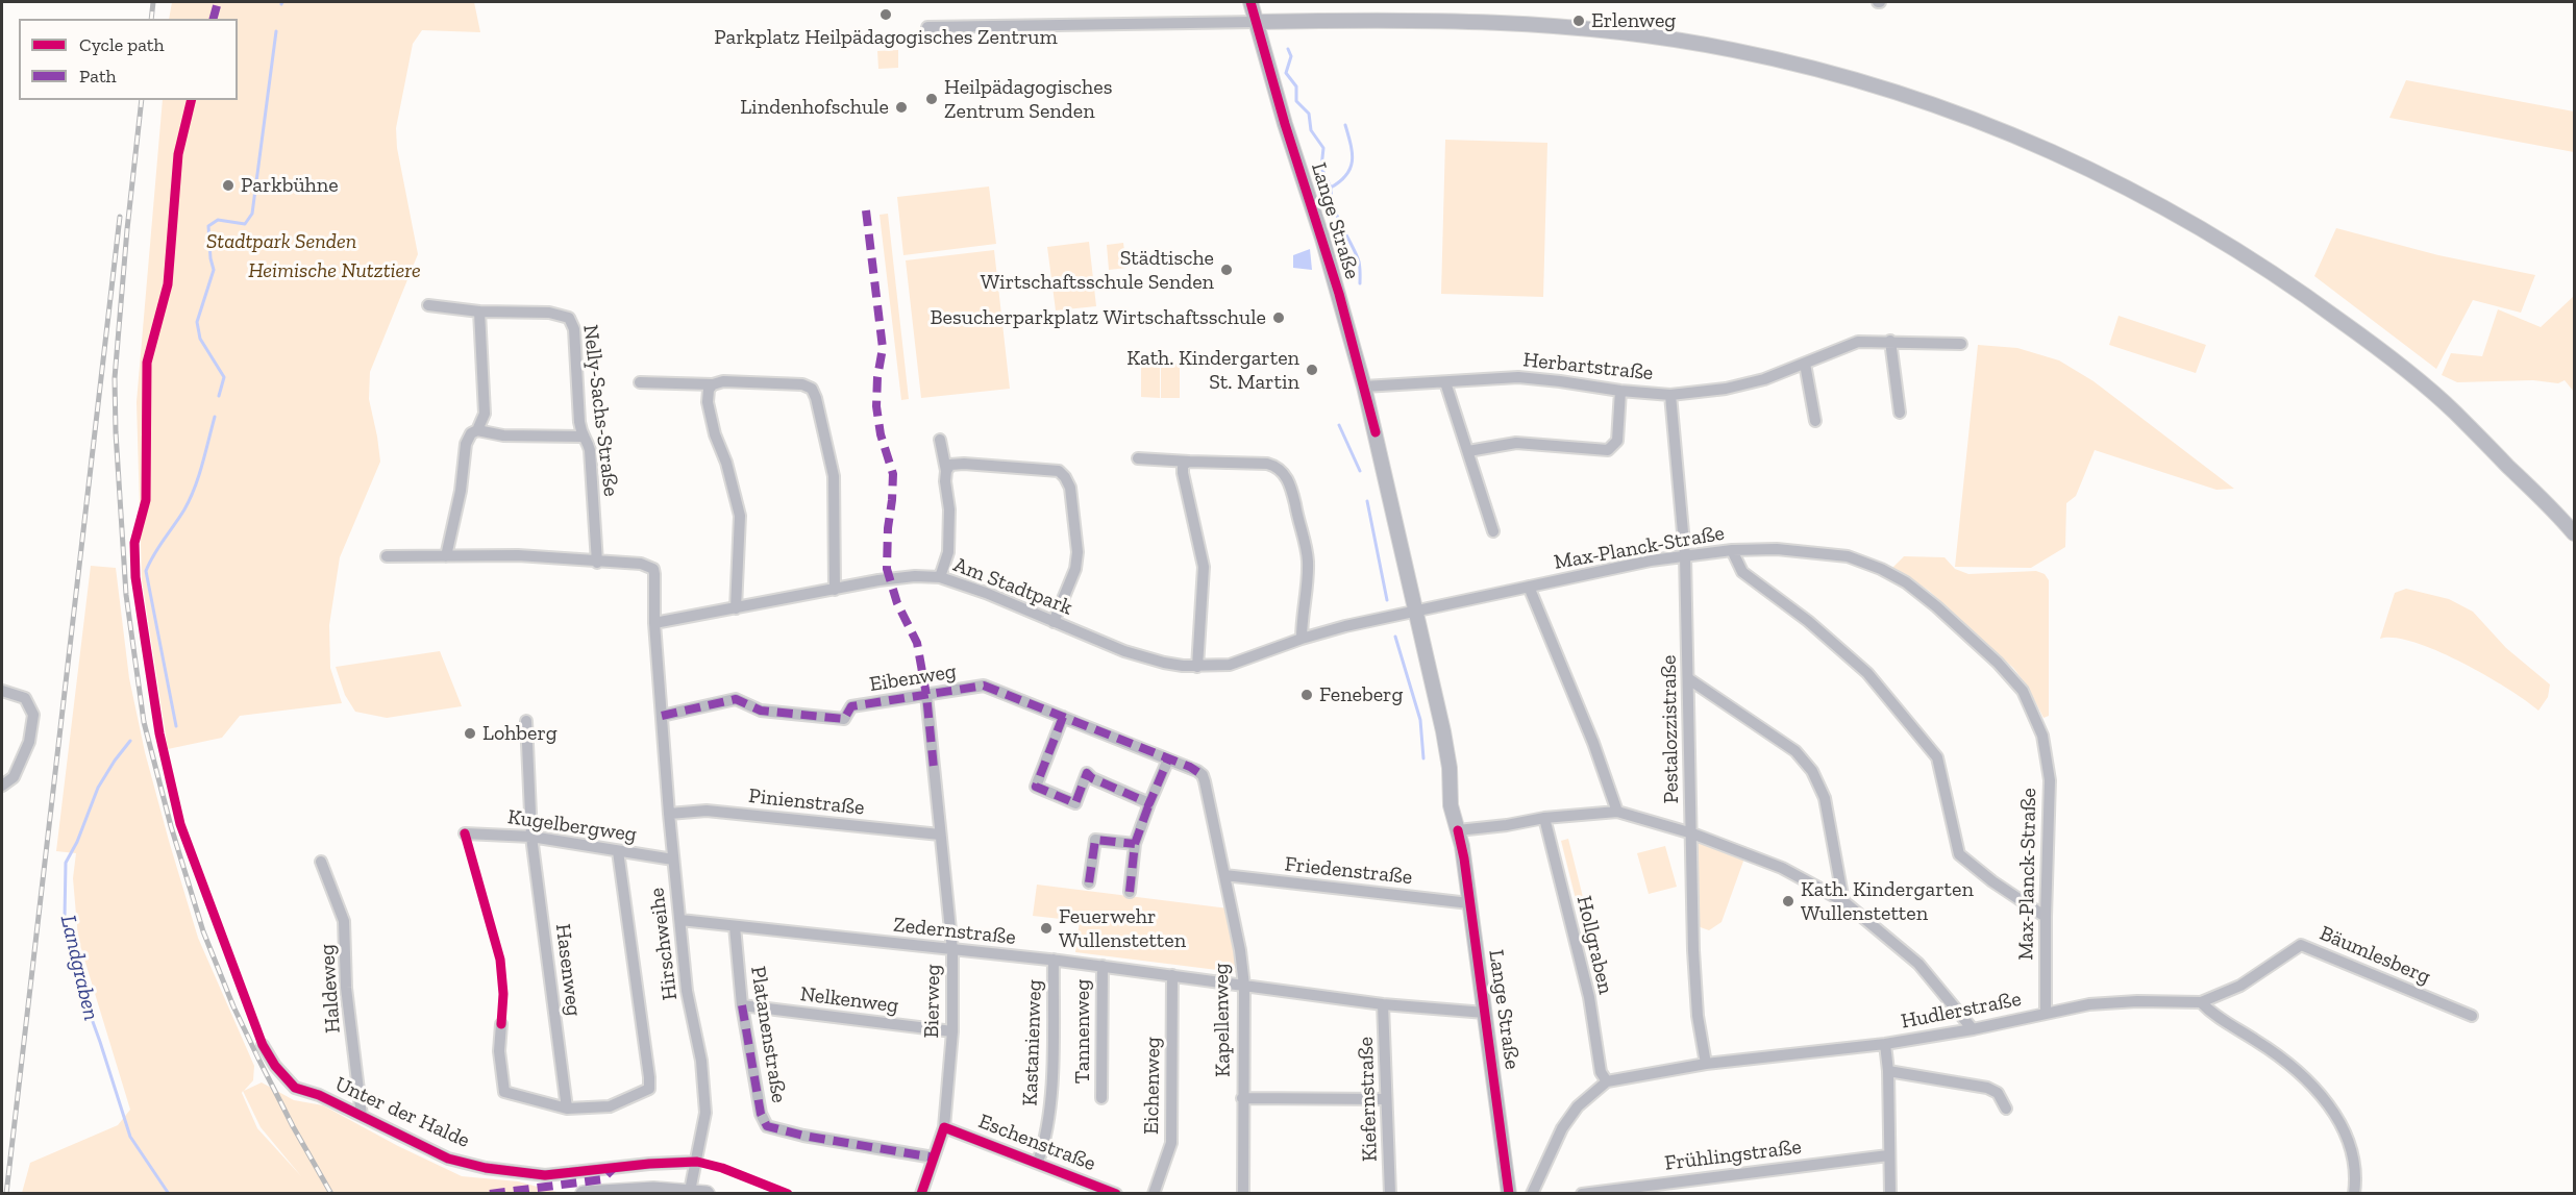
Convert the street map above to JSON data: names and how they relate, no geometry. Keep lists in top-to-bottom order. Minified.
{"streets":{"street":["Lange Straße","Herbartstraße","Nelly-Sachs-Straße","Max-Planck-Straße","Am Stadtpark","Eibenweg","Pestalozzistraße","Pinienstraße","Kugelbergweg","Friedenstraße","Zedernstraße","Hirschweihe","Hollgraben","Bäumlesberg","Hasenweg","Haldeweg","Nelkenweg","Bierweg","Hudlerstraße","Kapellenweg","Tannenweg","Platanenstraße","Kastanienweg","Eichenweg","Kiefernstraße","Unter der Halde","Eschenstraße","Frühlingstraße"]},"crossings":[["Lange Straße","Herbartstraße"],["Lange Straße","Max-Planck-Straße"],["Lange Straße","Am Stadtpark"],["Lange Straße","Friedenstraße"],["Lange Straße","Zedernstraße"],["Herbartstraße","Pestalozzistraße"],["Max-Planck-Straße","Am Stadtpark"],["Max-Planck-Straße","Pestalozzistraße"],["Max-Planck-Straße","Hudlerstraße"],["Am Stadtpark","Hirschweihe"],["Eibenweg","Hirschweihe"],["Eibenweg","Bierweg"],["Eibenweg","Kapellenweg"],["Pestalozzistraße","Hudlerstraße"],["Pinienstraße","Hirschweihe"],["Pinienstraße","Bierweg"],["Kugelbergweg","Hirschweihe"],["Kugelbergweg","Hasenweg"],["Friedenstraße","Kapellenweg"],["Zedernstraße","Hirschweihe"],["Zedernstraße","Bierweg"],["Zedernstraße","Kapellenweg"],["Zedernstraße","Tannenweg"],["Zedernstraße","Platanenstraße"],["Zedernstraße","Kastanienweg"],["Zedernstraße","Eichenweg"],["Zedernstraße","Kiefernstraße"],["Hirschweihe","Unter der Halde"],["Hollgraben","Hudlerstraße"],["Bäumlesberg","Hudlerstraße"],["Haldeweg","Unter der Halde"],["Nelkenweg","Bierweg"],["Nelkenweg","Platanenstraße"],["Bierweg","Platanenstraße"],["Bierweg","Eschenstraße"],["Kastanienweg","Eschenstraße"]],"water":["Landgraben"],"parks":["Stadtpark Senden","Heimische Nutztiere"],"places":["Parkplatz Heilpädagogisches Zentrum","Erlenweg","Heilpädagogisches Zentrum Senden","Lindenhofschule","Parkbühne","Städtische Wirtschaftsschule Senden","Besucherparkplatz Wirtschaftsschule","Kath. Kindergarten St. Martin","Feneberg","Lohberg","Kath. Kindergarten Wullenstetten","Feuerwehr Wullenstetten"],"legend":["Cycle path","Path"]}
